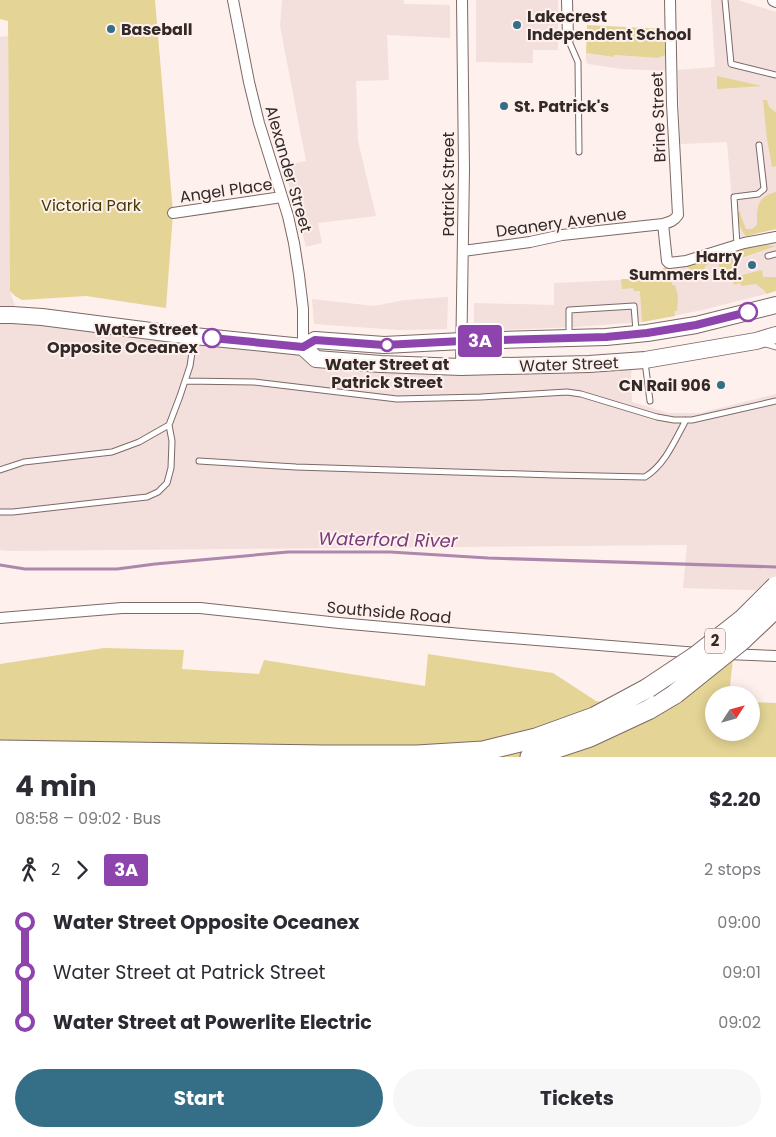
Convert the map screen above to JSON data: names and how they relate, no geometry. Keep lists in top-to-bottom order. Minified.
{"streets":{"highway":["2"],"main road":["Water Street"],"street":["Brine Street","Alexander Street","Patrick Street","Angel Place","Deanery Avenue","Southside Road"]},"crossings":[["Brine Street","Deanery Avenue"],["Alexander Street","Angel Place"],["Alexander Street","Water Street"],["Patrick Street","Deanery Avenue"],["Patrick Street","Water Street"]],"water":["Waterford River"],"parks":["Victoria Park"],"places":["Lakecrest Independent School","Baseball","St. Patrick's","Harry Summers Ltd.","Water Street Opposite Oceanex","Water Street at Patrick Street","CN Rail 906"],"lines":["bus line 3A"],"north":"top right","page":{"on_map":"3A","heading":["4 min","08:58 – 09:02 · Bus","$2.20"],"legs":["2","3A","2 stops"],"list":[{"name":"Water Street Opposite Oceanex","value":"09:00"},{"name":"Water Street at Patrick Street","value":"09:01"},{"name":"Water Street at Powerlite Electric","value":"09:02"}],"buttons":["Start","Tickets"]}}
